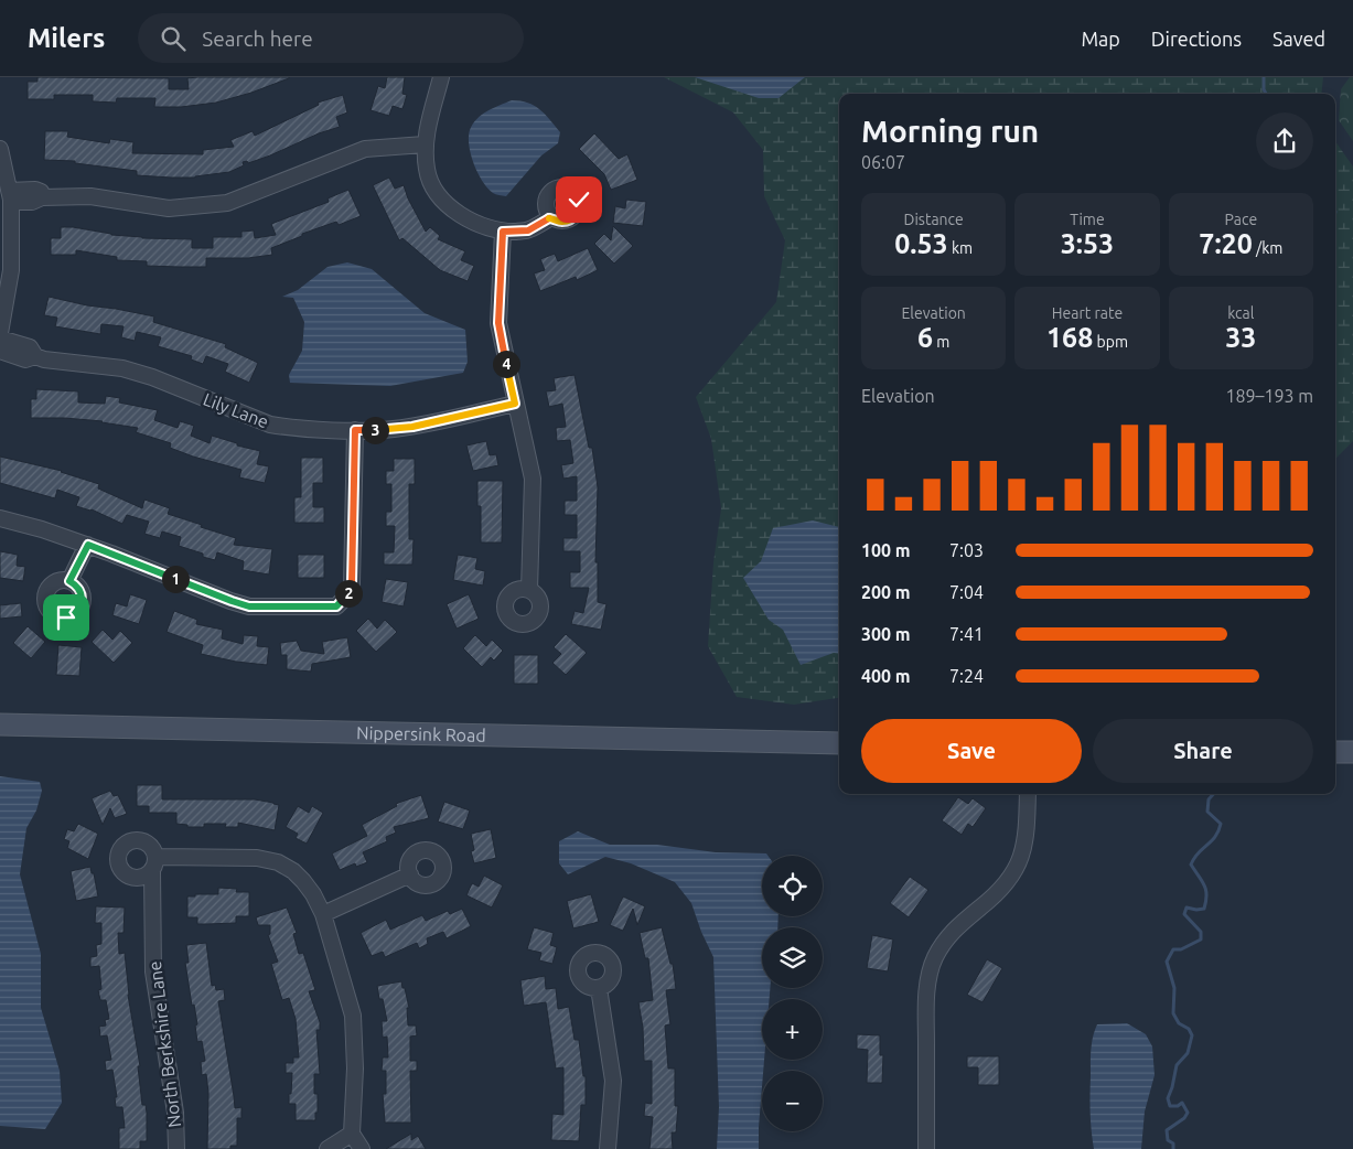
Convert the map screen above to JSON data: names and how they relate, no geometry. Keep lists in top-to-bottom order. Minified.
{"streets":{"street":["Lily Lane","Nippersink Road","North Berkshire Lane"]},"page":{"header":"Milers","search":"Search here","nav":["Map","Directions","Saved"],"heading":["Morning run","06:07"],"stats":[["Distance","0.53 km"],["Time","3:53"],["Pace","7:20 /km"],["Elevation","6 m"],["Heart rate","168 bpm"],["kcal","33"]],"pins":["4","3","1","2"],"chart":["Elevation","189–193 m"],"list":[{"name":"100 m","note":"7:03"},{"name":"200 m","note":"7:04"},{"name":"300 m","note":"7:41"},{"name":"400 m","note":"7:24"}],"buttons":["Save","Share"],"map_buttons":["+","−"]}}
